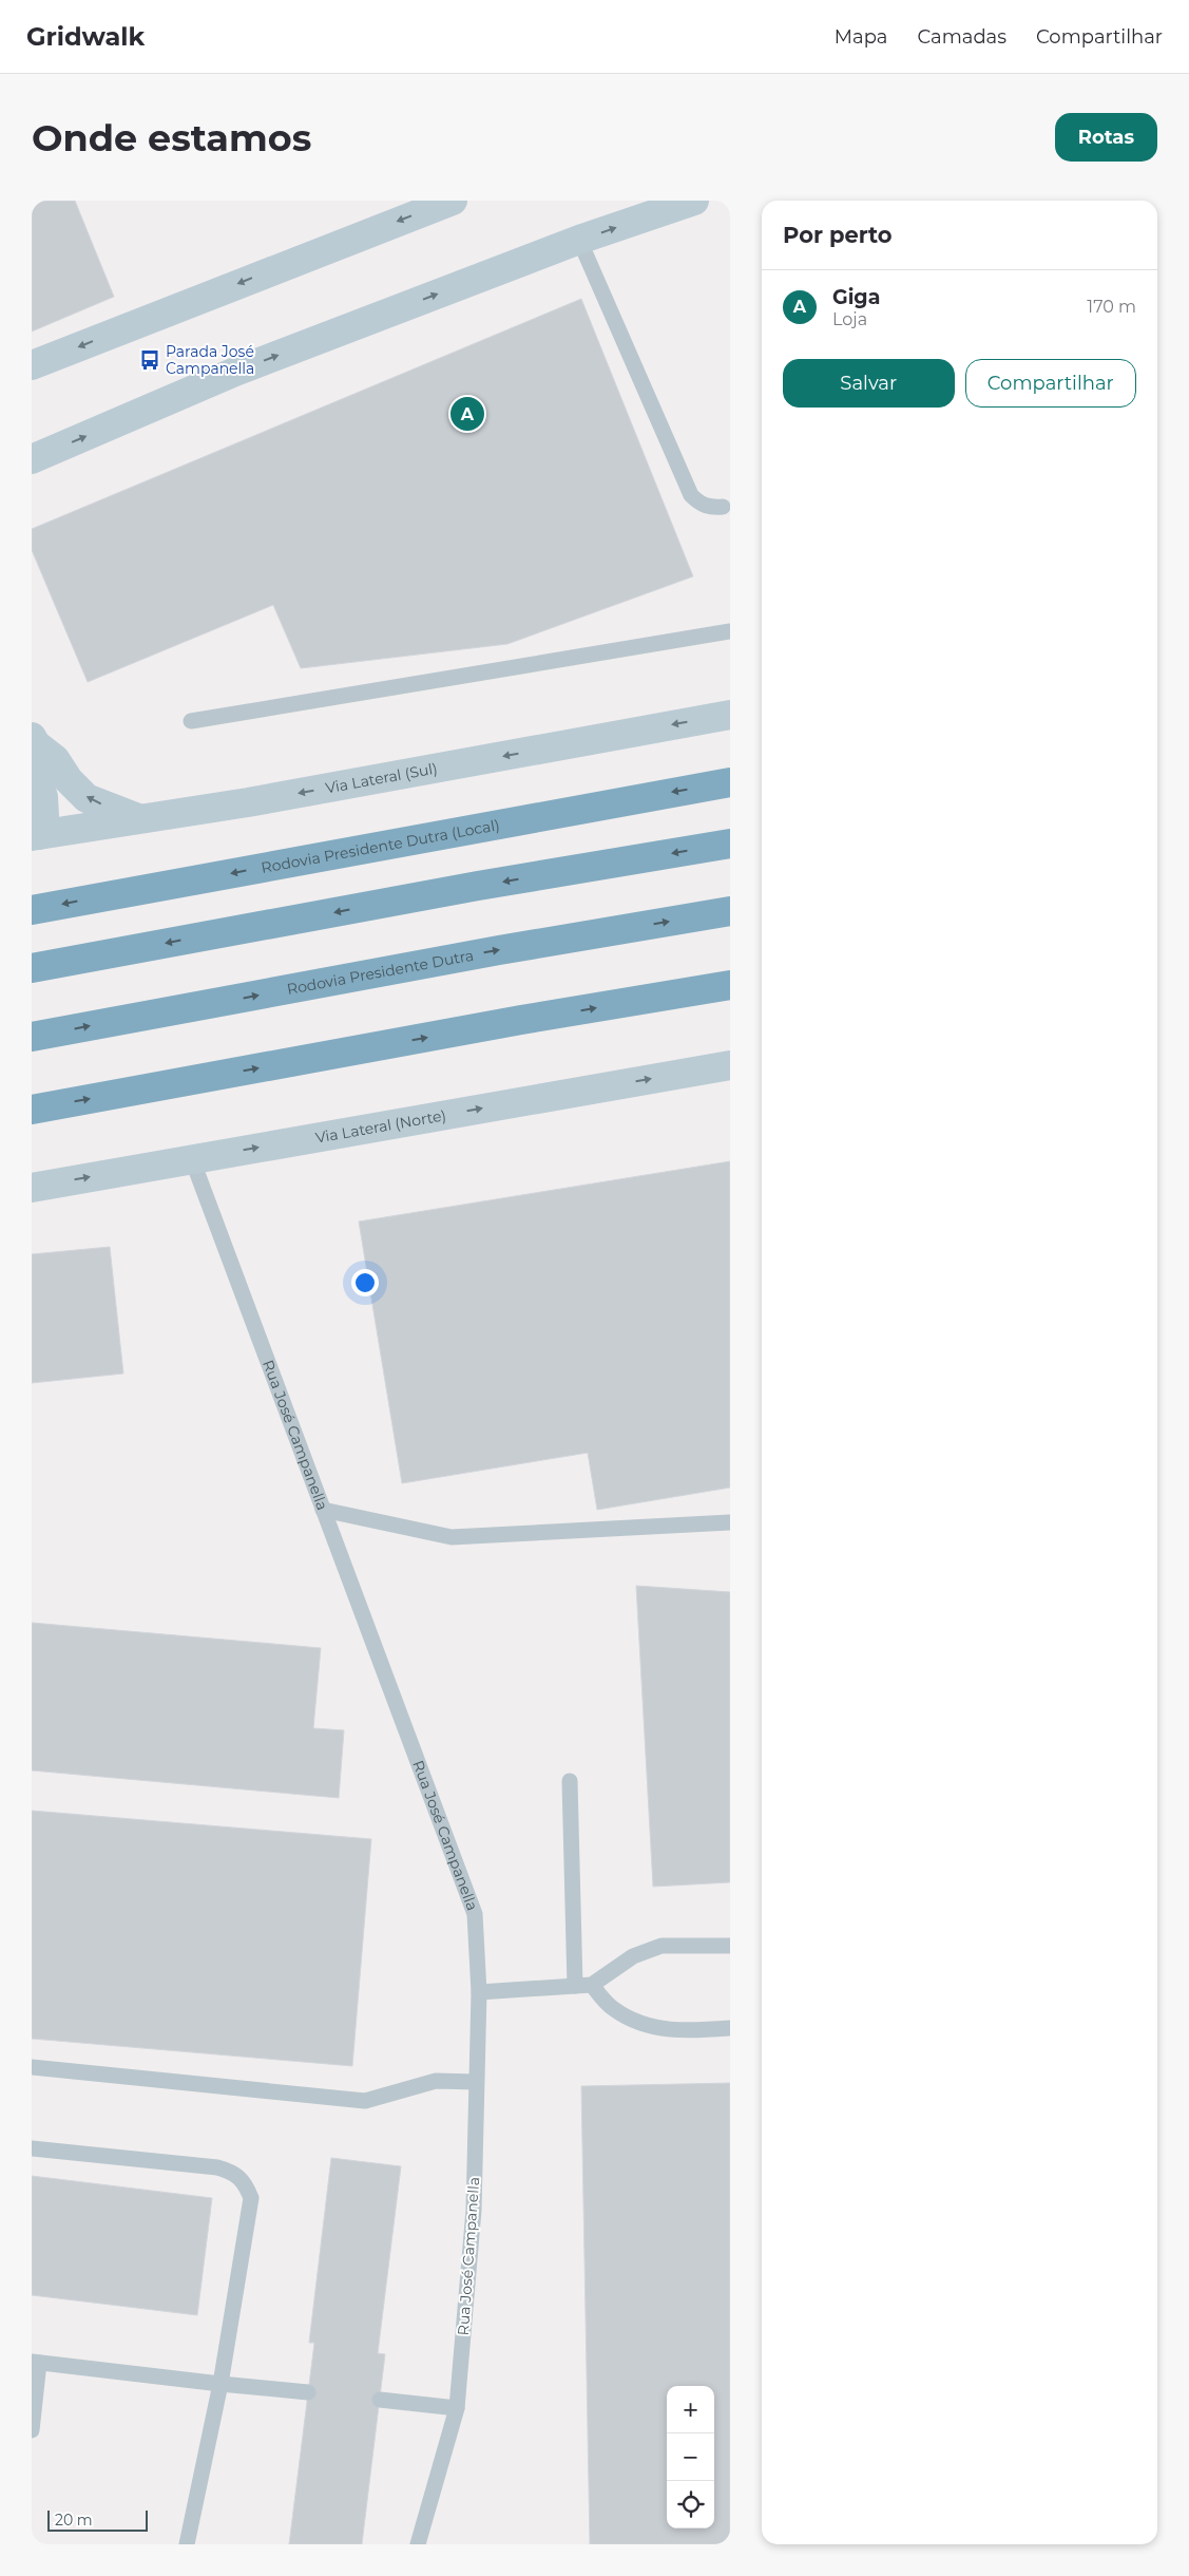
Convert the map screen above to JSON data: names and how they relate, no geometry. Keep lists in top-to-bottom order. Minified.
{"streets":{"highway":["Rodovia Presidente Dutra (Local)","Rodovia Presidente Dutra"],"main road":["Via Lateral (Sul)","Via Lateral (Norte)"],"lane":["Rua José Campanella"]},"crossings":[["Via Lateral (Norte)","Rua José Campanella"]],"one_way":["Via Lateral (Sul)","Via Lateral (Norte)"],"places":{"bus stop":["Parada José Campanella"]},"scale_bar":"20 m","page":{"header":"Gridwalk","nav":["Mapa","Camadas","Compartilhar"],"buttons":["Rotas",["Salvar","Compartilhar"]],"title":"Onde estamos","heading":"Por perto","list":[{"mark":"A","name":"Giga","note":"Loja","value":"170 m"}],"pins":"A","map_buttons":["+","−"],"scale":"20 m"}}
